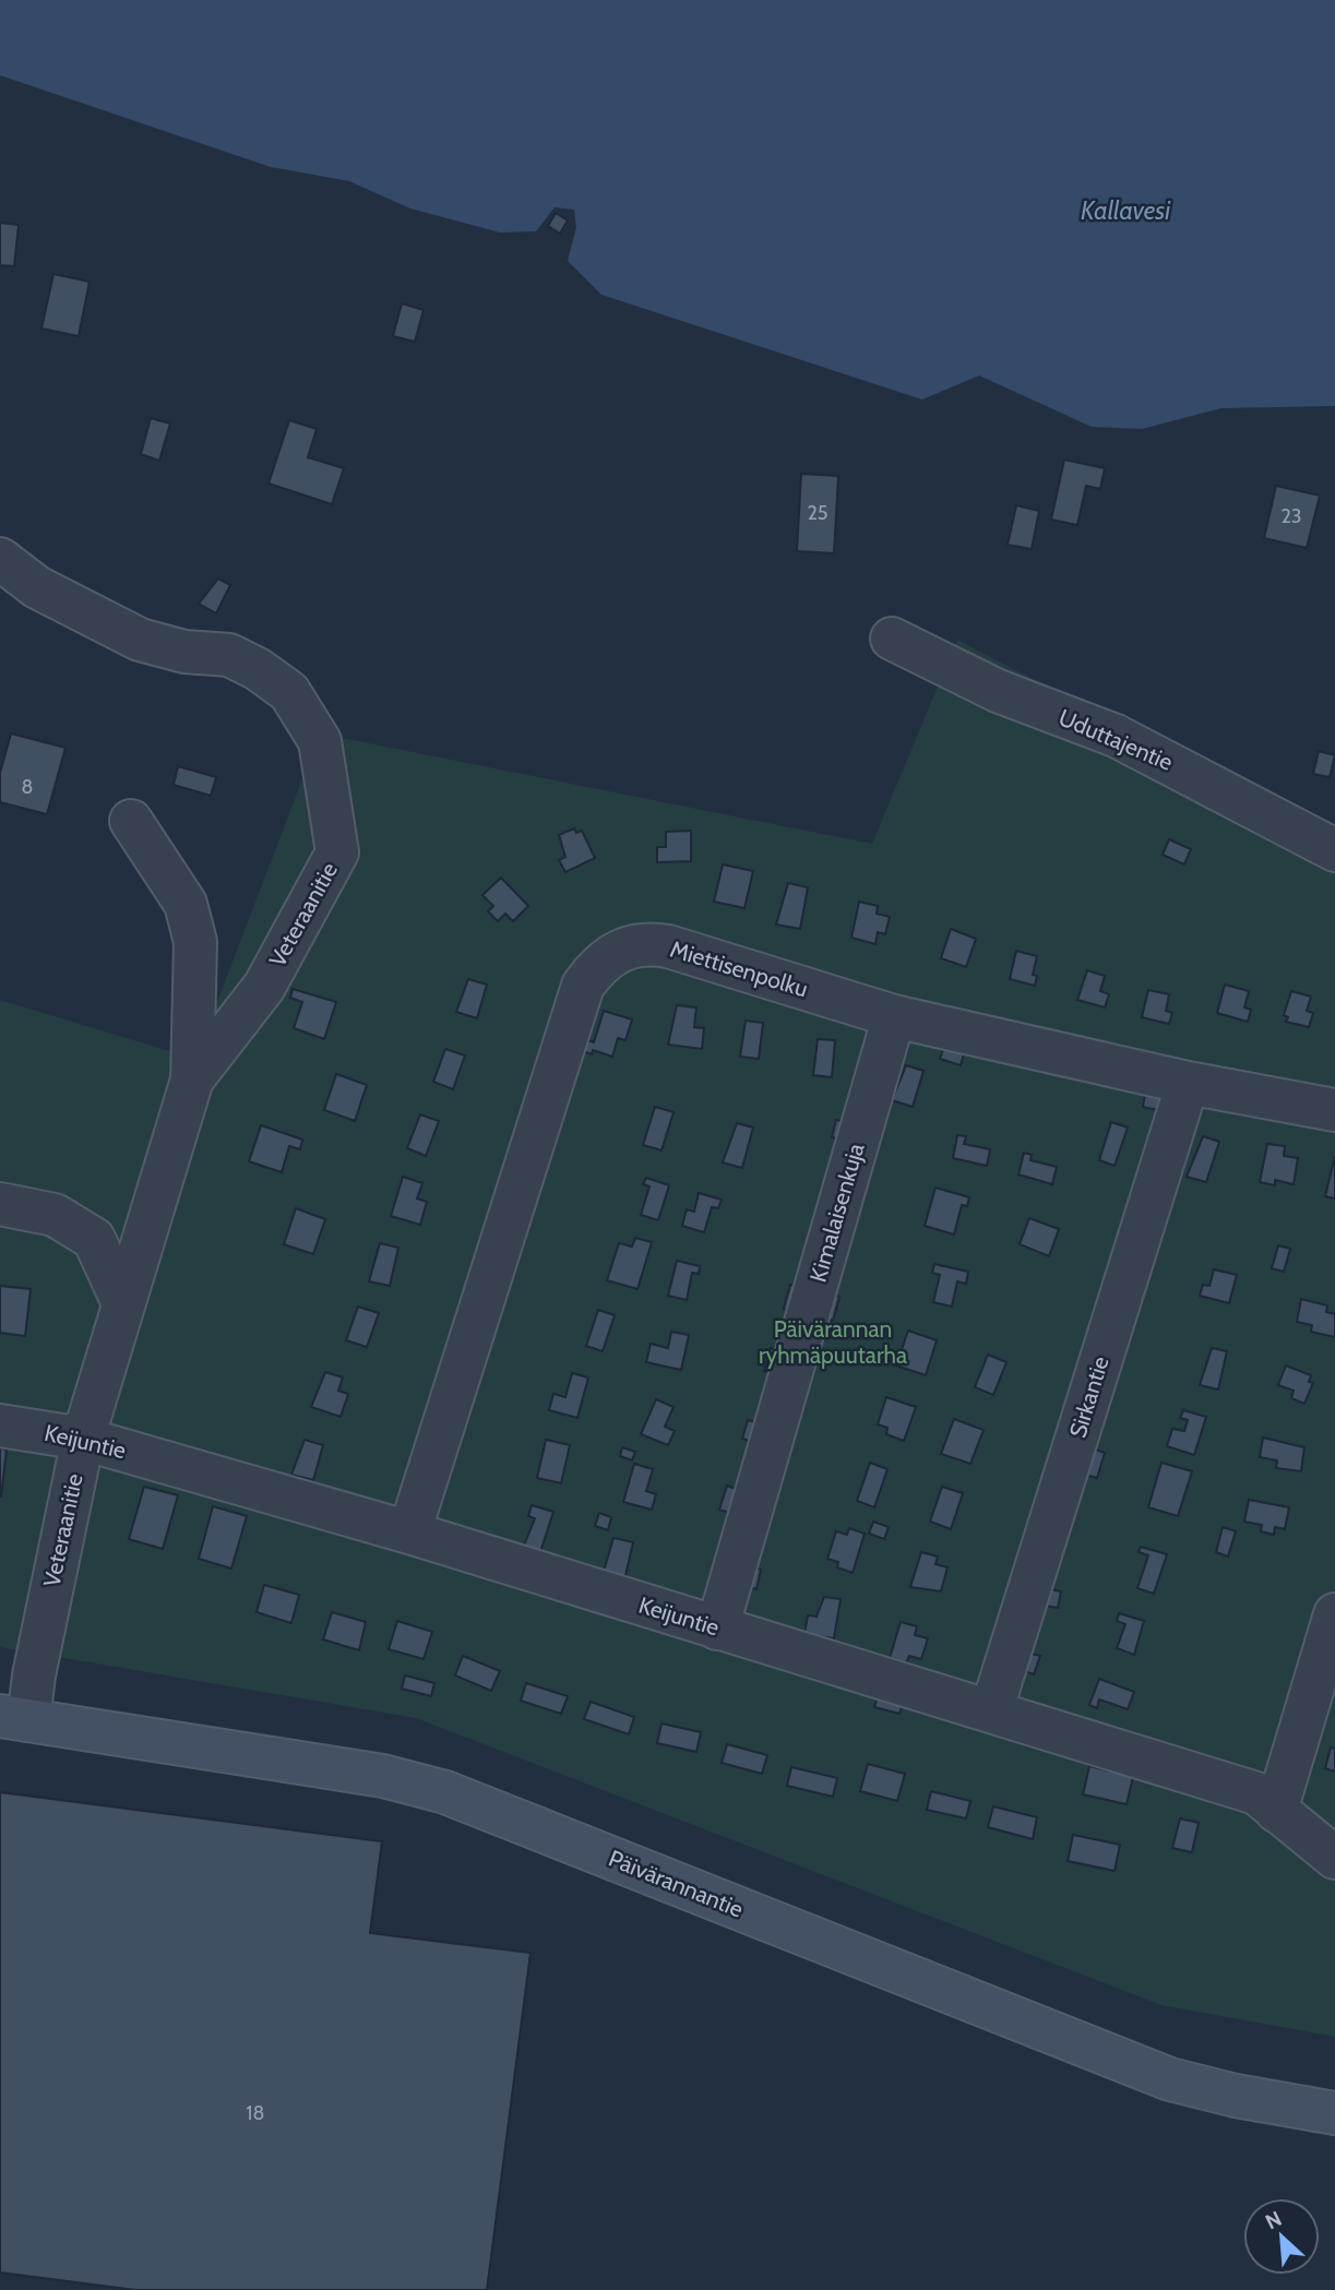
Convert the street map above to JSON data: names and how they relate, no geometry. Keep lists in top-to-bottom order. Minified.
{"streets":{"street":["Uduttajentie","Veteraanitie","Miettisenpolku","Kimalaisenkuja","Sirkantie","Keijuntie","Päivärannantie"]},"crossings":[["Veteraanitie","Keijuntie"],["Veteraanitie","Päivärannantie"],["Miettisenpolku","Kimalaisenkuja"],["Miettisenpolku","Sirkantie"],["Miettisenpolku","Keijuntie"],["Kimalaisenkuja","Keijuntie"],["Sirkantie","Keijuntie"]],"water":["Kallavesi"],"parks":["Päivärannan ryhmäpuutarha"],"house_numbers":["25","23","8","18"],"north":"top left"}
